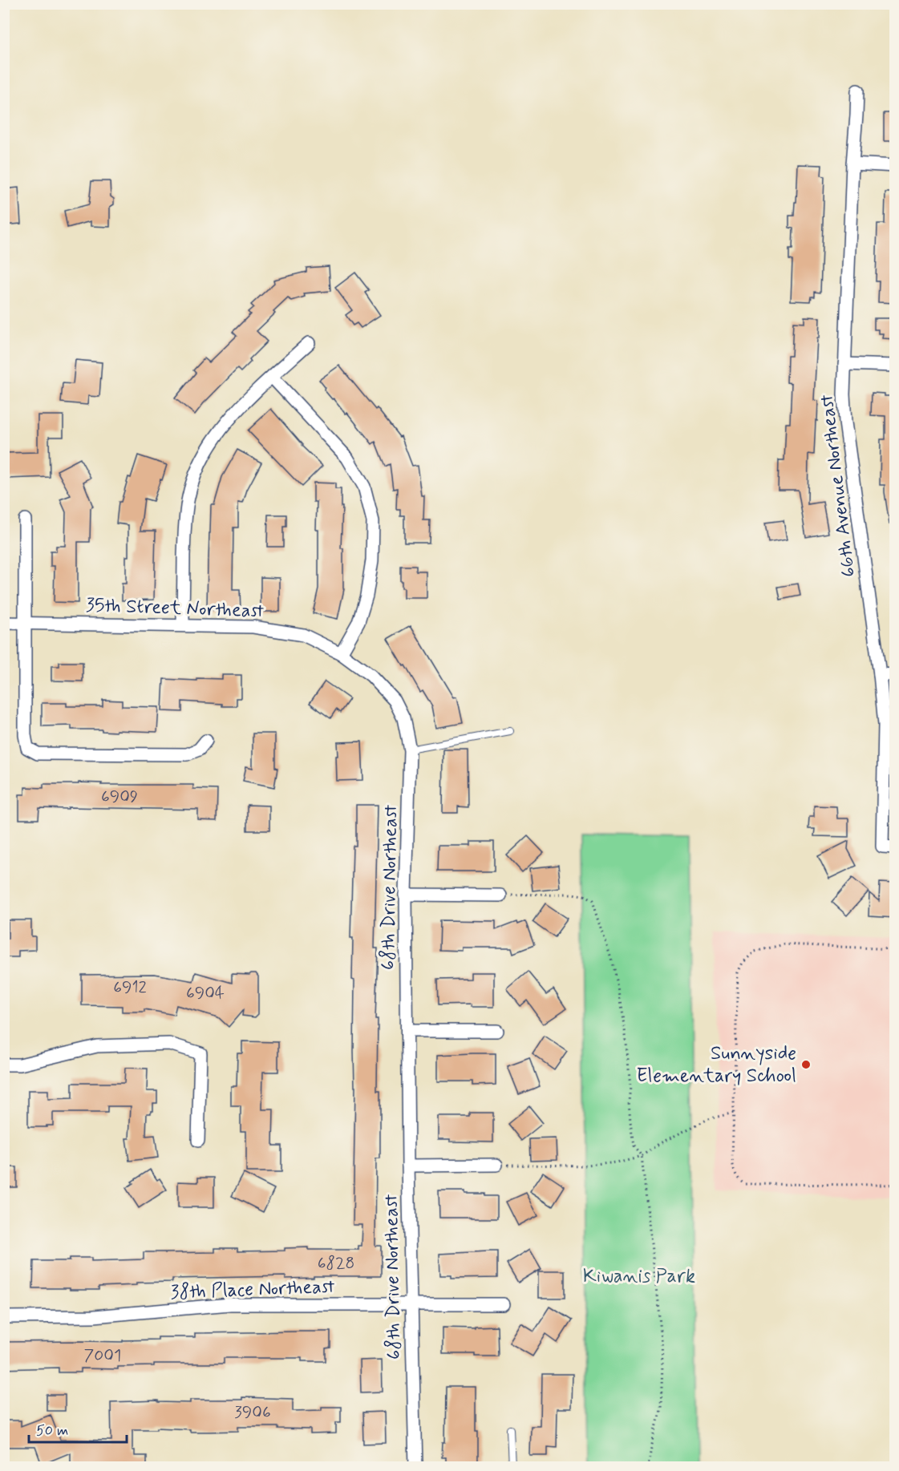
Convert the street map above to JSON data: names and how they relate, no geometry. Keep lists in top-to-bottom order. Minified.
{"streets":{"street":["66th Avenue Northeast","35th Street Northeast","68th Drive Northeast","38th Place Northeast"]},"crossings":[["35th Street Northeast","68th Drive Northeast"],["68th Drive Northeast","38th Place Northeast"]],"parks":["Kiwanis Park"],"places":["Sunnyside Elementary School"],"house_numbers":["6909","6912","6904","6828","7001","3906"],"scale_bar":"50 m"}
